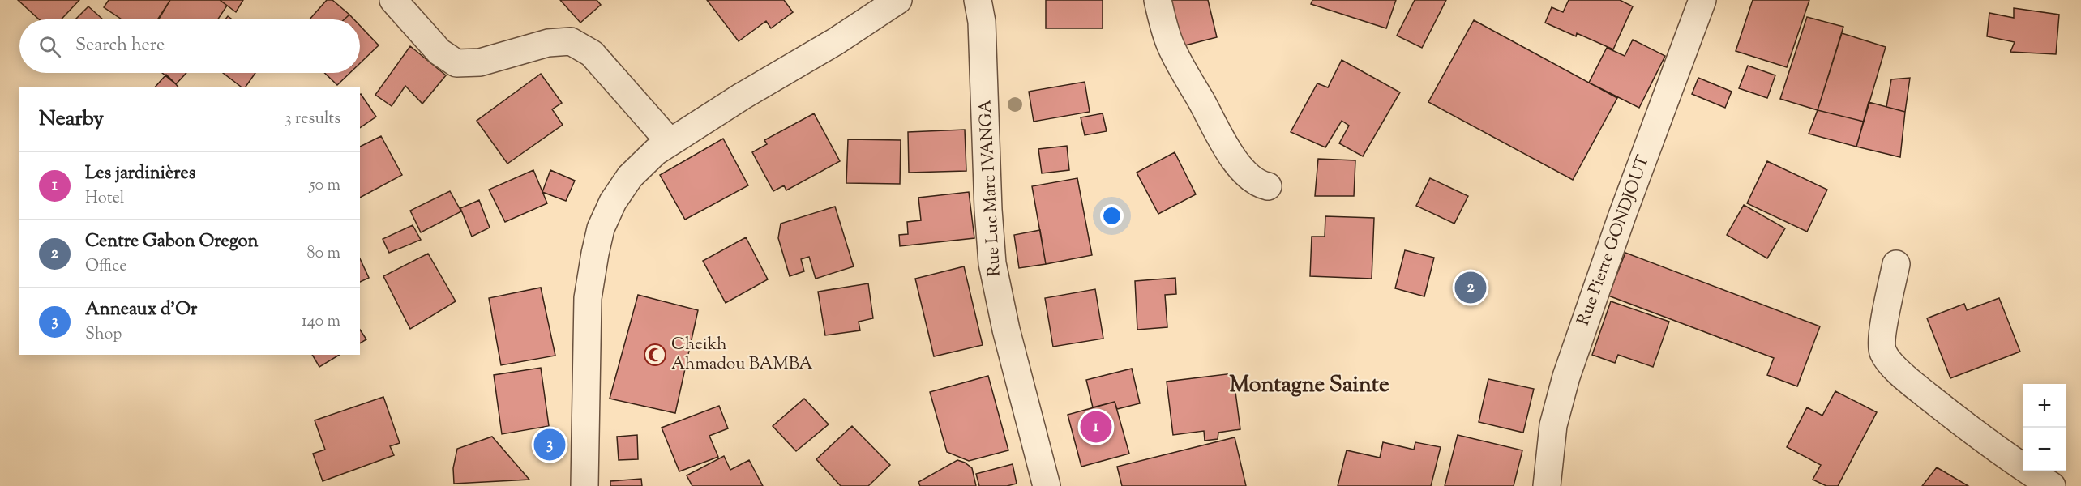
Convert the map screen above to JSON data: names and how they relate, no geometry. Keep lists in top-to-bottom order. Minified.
{"streets":{"street":["Rue Luc Marc IVANGA","Rue Pierre GONDJOUT"]},"districts":["Montagne Sainte"],"places":{"mosque":["Cheikh Ahmadou BAMBA"]},"page":{"search":"Search here","heading":["Nearby","3 results"],"list":[{"mark":"1","name":"Les jardinières","note":"Hotel","value":"50 m"},{"mark":"2","name":"Centre Gabon Oregon","note":"Office","value":"80 m"},{"mark":"3","name":"Anneaux d'Or","note":"Shop","value":"140 m"}],"pins":["2","1","3"],"map_buttons":["+","−"]}}
